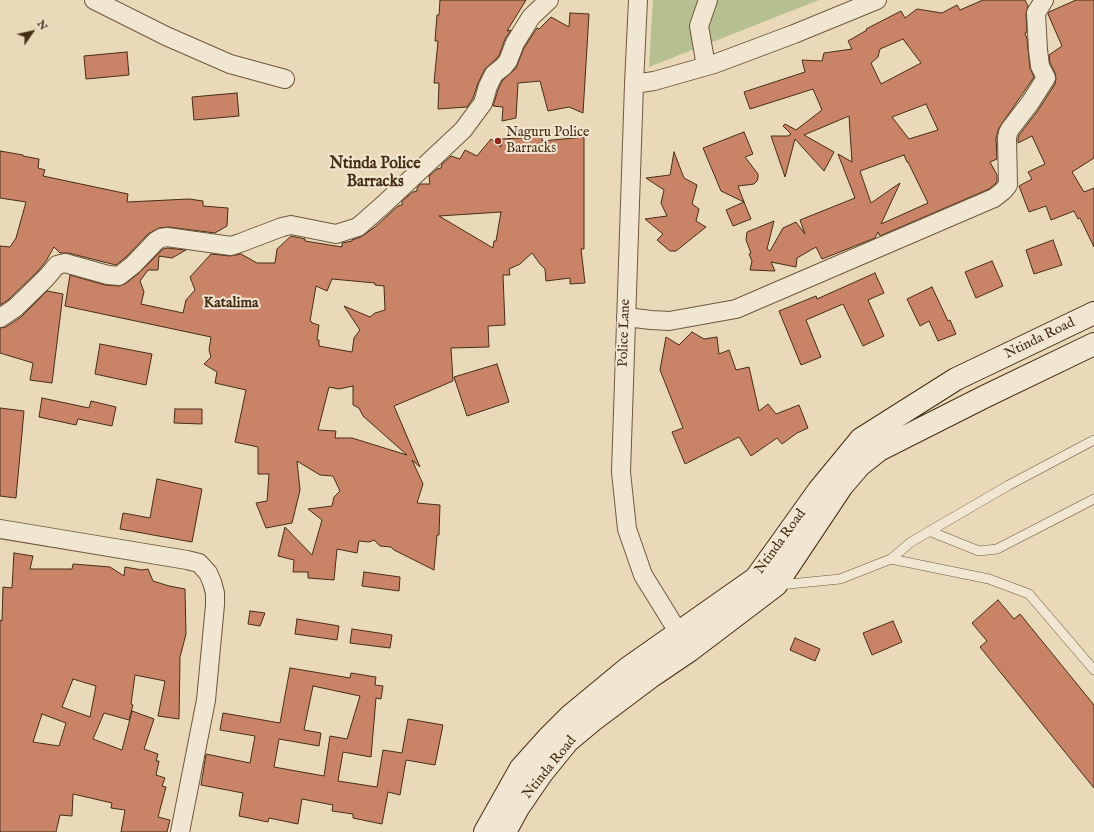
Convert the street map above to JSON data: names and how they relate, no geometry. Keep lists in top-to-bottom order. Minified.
{"streets":{"main road":["Ntinda Road"],"street":["Police Lane"]},"crossings":[["Police Lane","Ntinda Road"]],"districts":["Ntinda Police Barracks","Katalima"],"places":["Naguru Police Barracks"],"north":"top right"}
